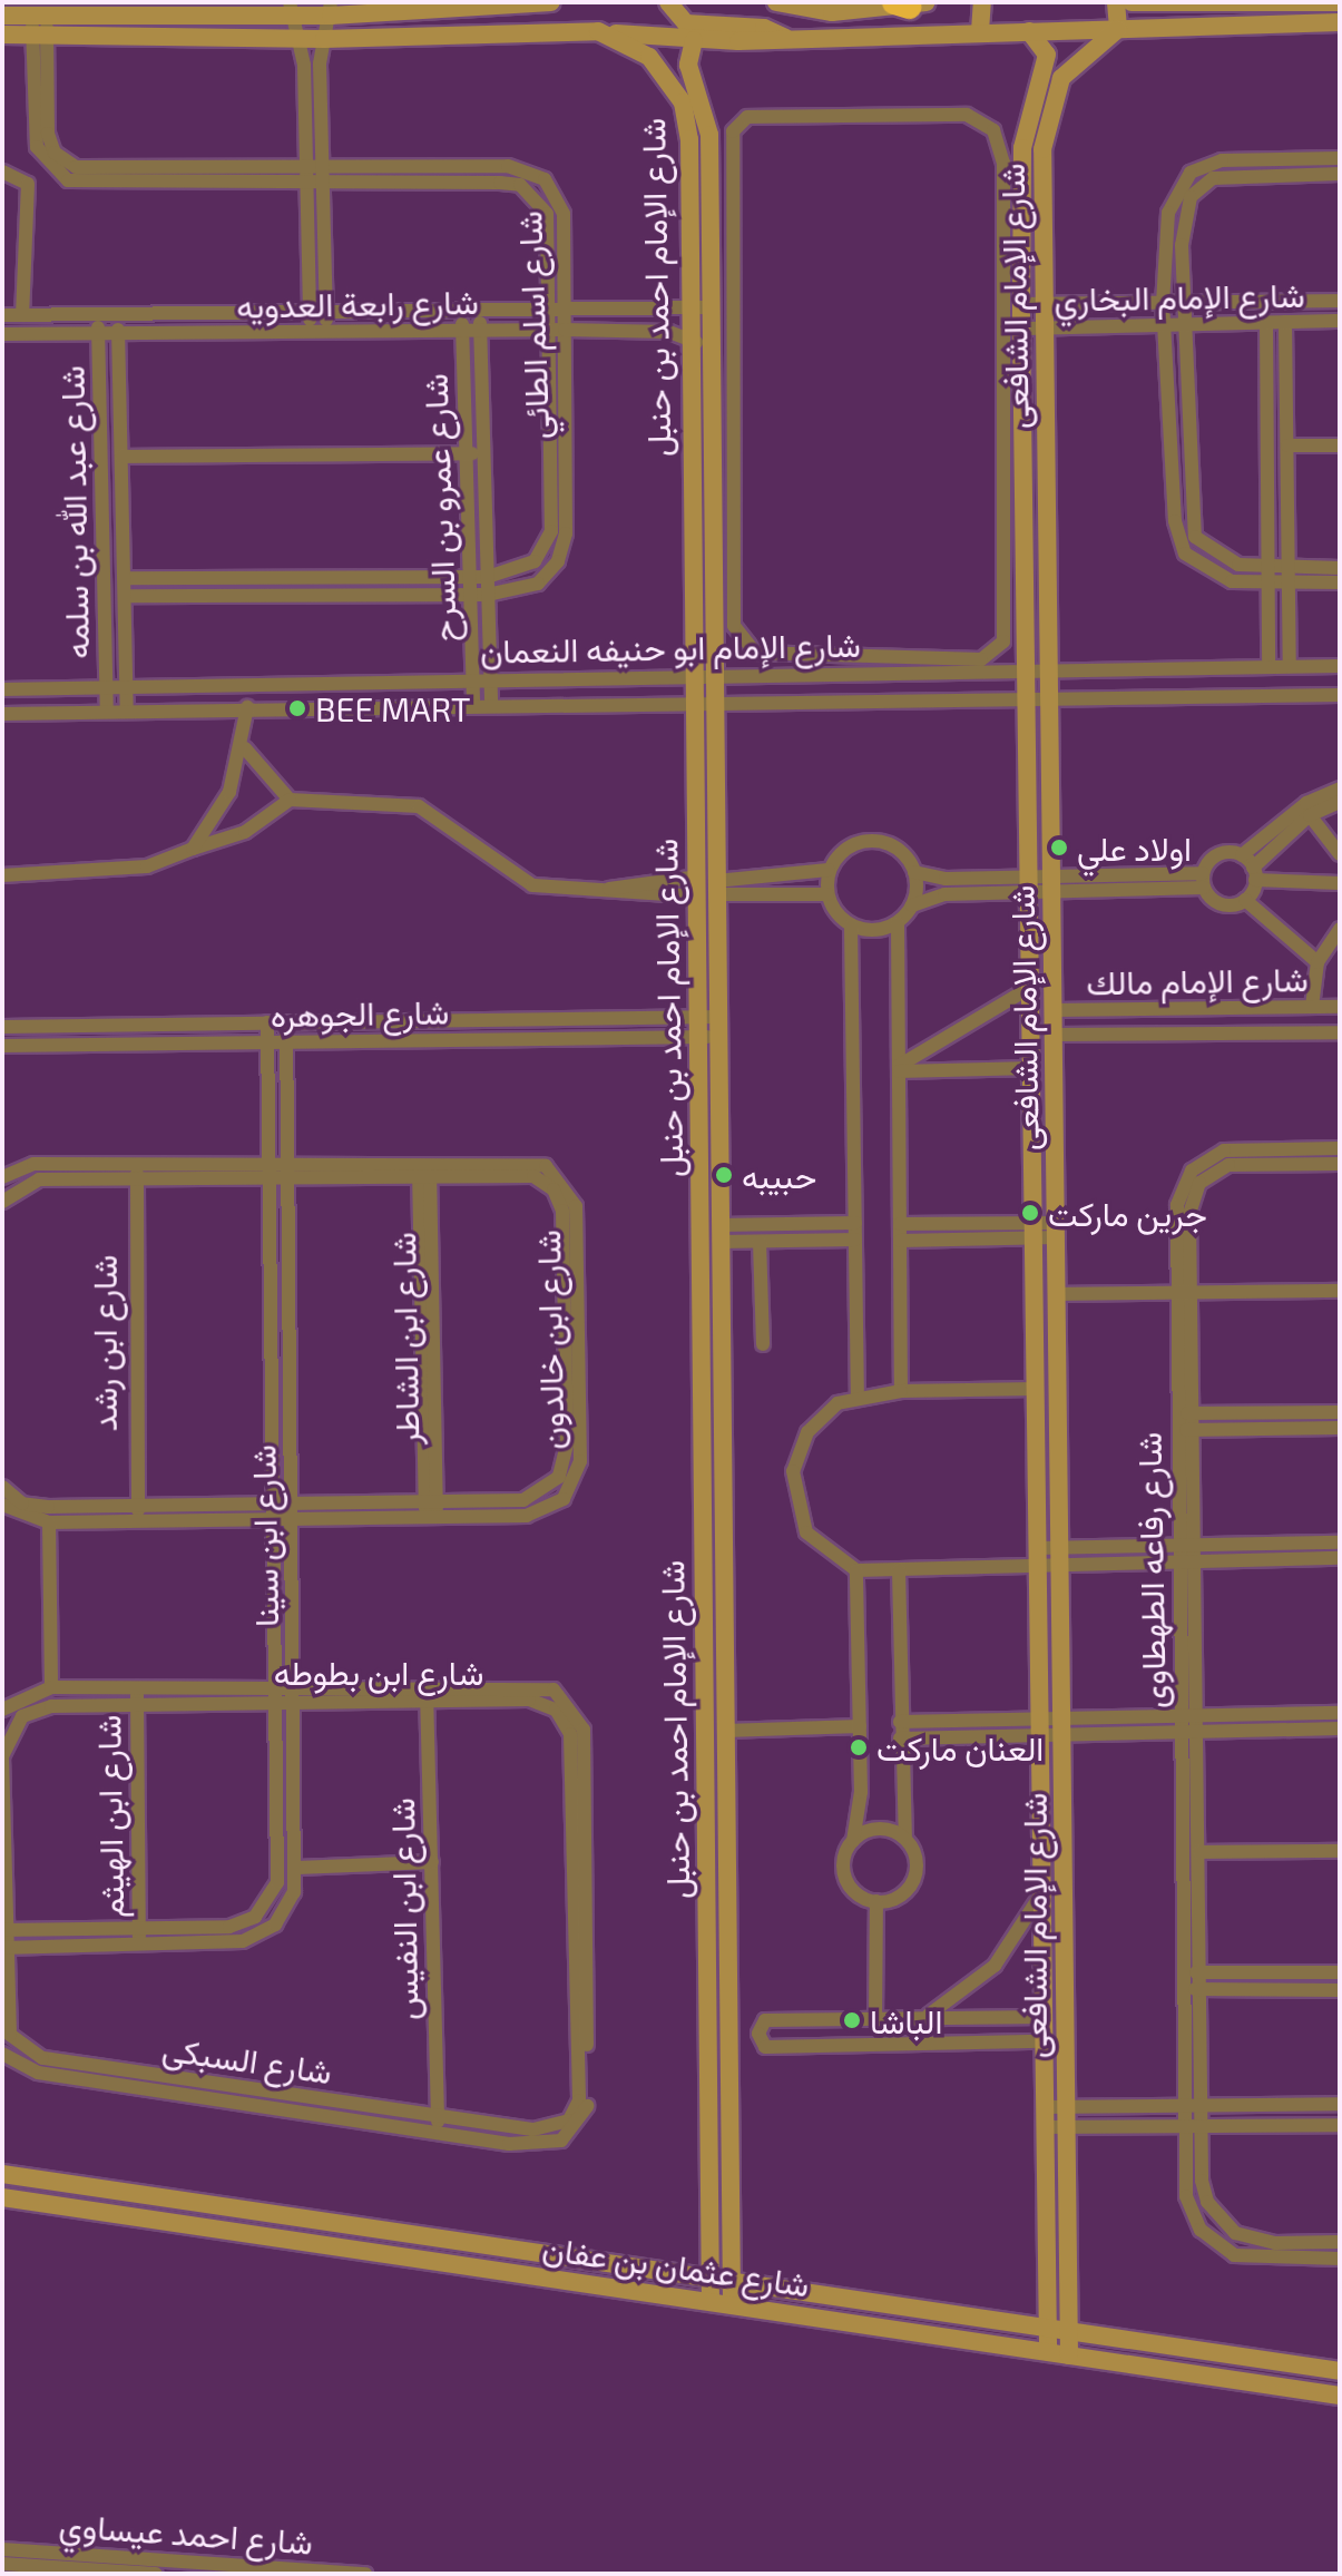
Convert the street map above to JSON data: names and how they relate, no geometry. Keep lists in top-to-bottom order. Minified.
{"streets":{"street":["شارع الإمام احمد بن حنبل","شارع الإمام الشافعى","شارع الإمام البخاري","شارع رابعة العدويه","شارع اسلم الطائي","شارع عمرو بن السرح","شارع عبد الله بن سلمه","شارع الإمام ابو حنيفه النعمان","شارع الإمام مالك","شارع الجوهره","شارع ابن الشاطر","شارع ابن خالدون","شارع ابن رشد","شارع ابن سينا","شارع رفاعه الطهطاوى","شارع ابن بطوطه","شارع ابن الهيثم","شارع ابن النفيس","شارع السبكى","شارع عثمان بن عفان","شارع احمد عيساوي"]},"crossings":[["شارع الإمام احمد بن حنبل","شارع رابعة العدويه"],["شارع الإمام احمد بن حنبل","شارع اسلم الطائي"],["شارع الإمام احمد بن حنبل","شارع الإمام ابو حنيفه النعمان"],["شارع الإمام احمد بن حنبل","شارع الجوهره"],["شارع الإمام احمد بن حنبل","شارع عثمان بن عفان"],["شارع الإمام الشافعى","شارع الإمام البخاري"],["شارع الإمام الشافعى","شارع الإمام ابو حنيفه النعمان"],["شارع الإمام الشافعى","شارع الإمام مالك"],["شارع الإمام الشافعى","شارع عثمان بن عفان"],["شارع رابعة العدويه","شارع اسلم الطائي"],["شارع رابعة العدويه","شارع عمرو بن السرح"],["شارع رابعة العدويه","شارع عبد الله بن سلمه"],["شارع اسلم الطائي","شارع عمرو بن السرح"],["شارع اسلم الطائي","شارع عبد الله بن سلمه"],["شارع عمرو بن السرح","شارع الإمام ابو حنيفه النعمان"],["شارع عبد الله بن سلمه","شارع الإمام ابو حنيفه النعمان"],["شارع الجوهره","شارع ابن سينا"],["شارع ابن الشاطر","شارع ابن خالدون"],["شارع ابن خالدون","شارع ابن رشد"],["شارع ابن خالدون","شارع ابن سينا"],["شارع ابن سينا","شارع ابن بطوطه"],["شارع ابن سينا","شارع ابن الهيثم"],["شارع ابن سينا","شارع السبكى"],["شارع ابن بطوطه","شارع ابن الهيثم"],["شارع ابن بطوطه","شارع ابن النفيس"],["شارع ابن بطوطه","شارع السبكى"],["شارع ابن النفيس","شارع السبكى"]],"places":["BEE MART","اولاد علي","حبيبه","جرين ماركت","العنان ماركت","الباشا"]}
